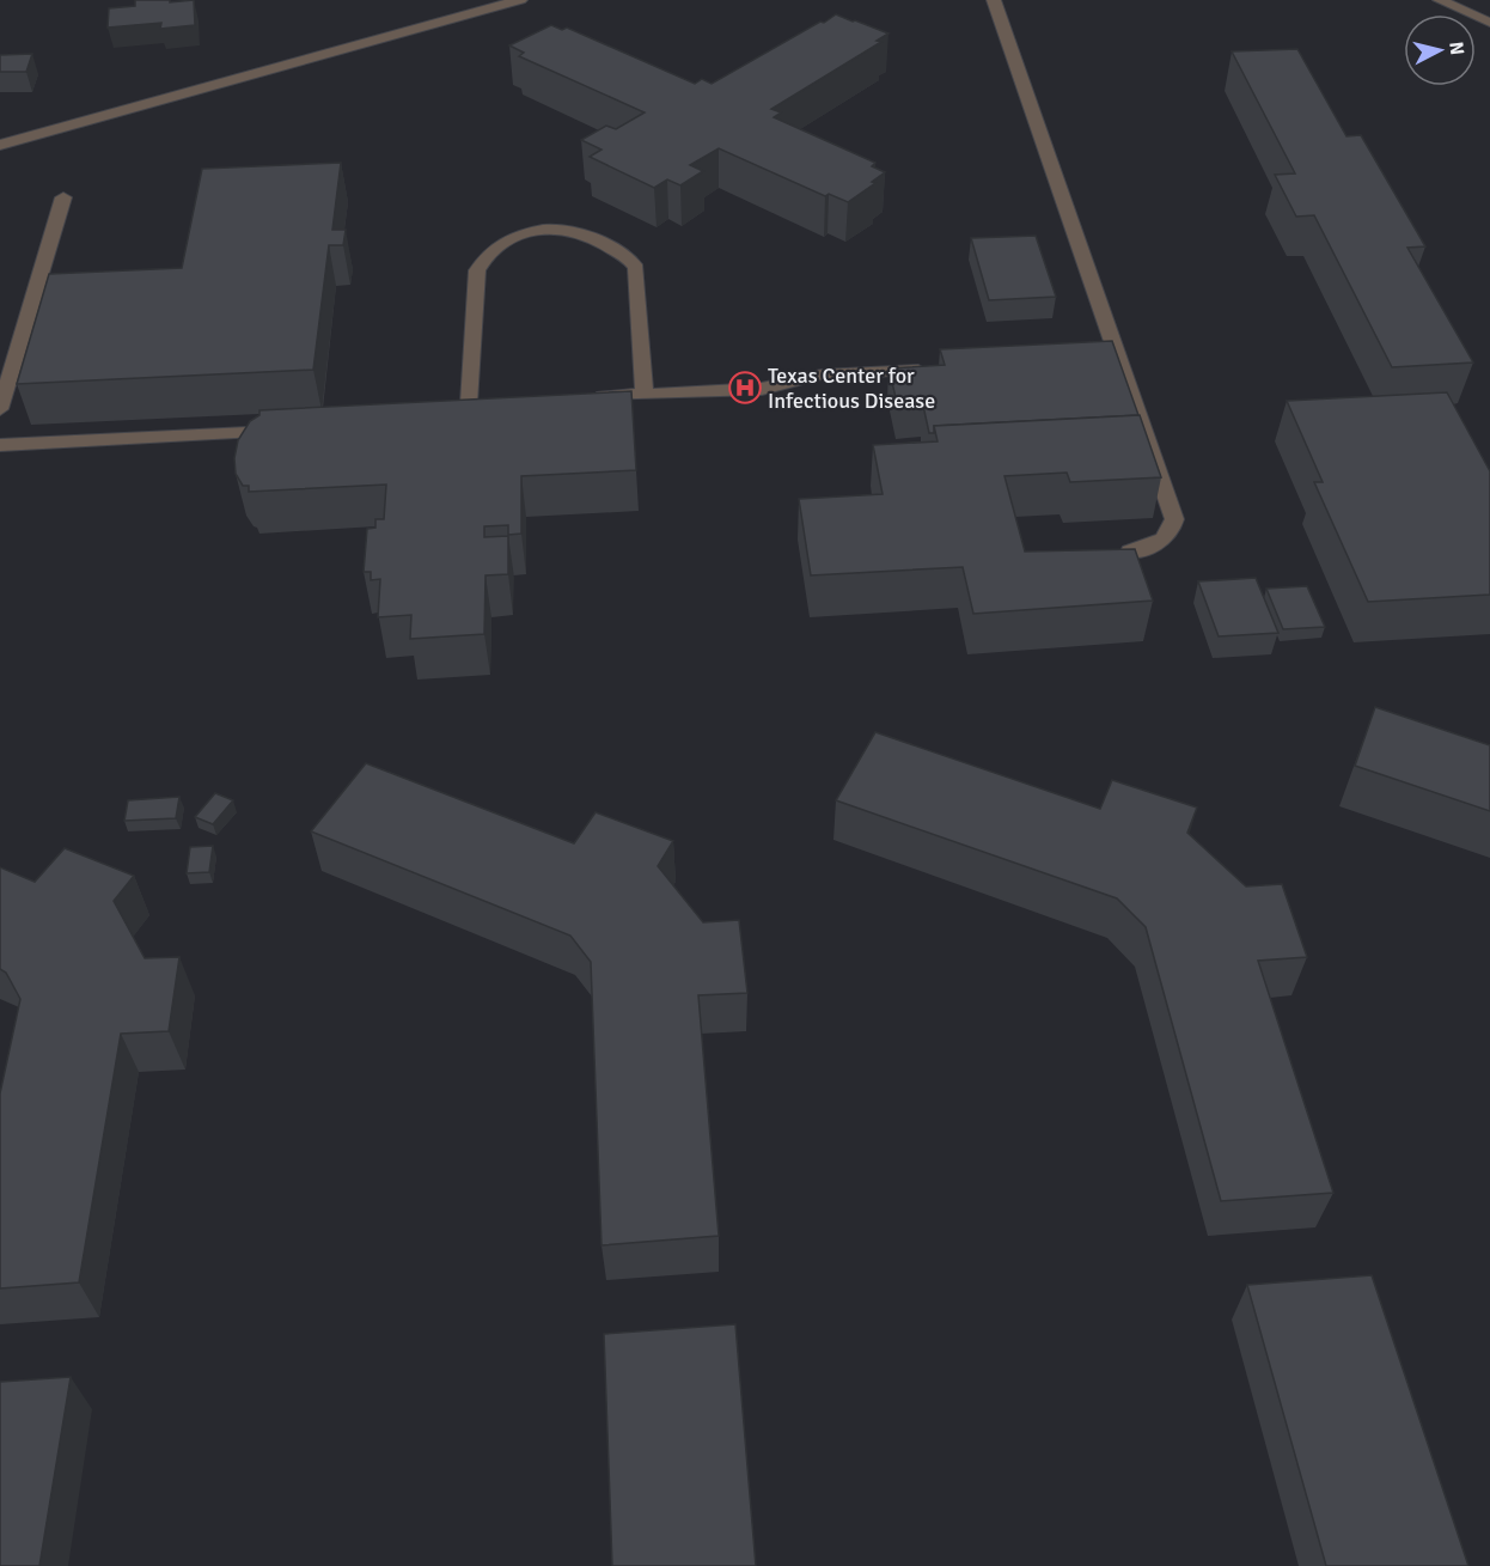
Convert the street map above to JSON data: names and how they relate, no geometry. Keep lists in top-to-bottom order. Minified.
{"places":{"hospital":["Texas Center for Infectious Disease"]},"north":"right"}
